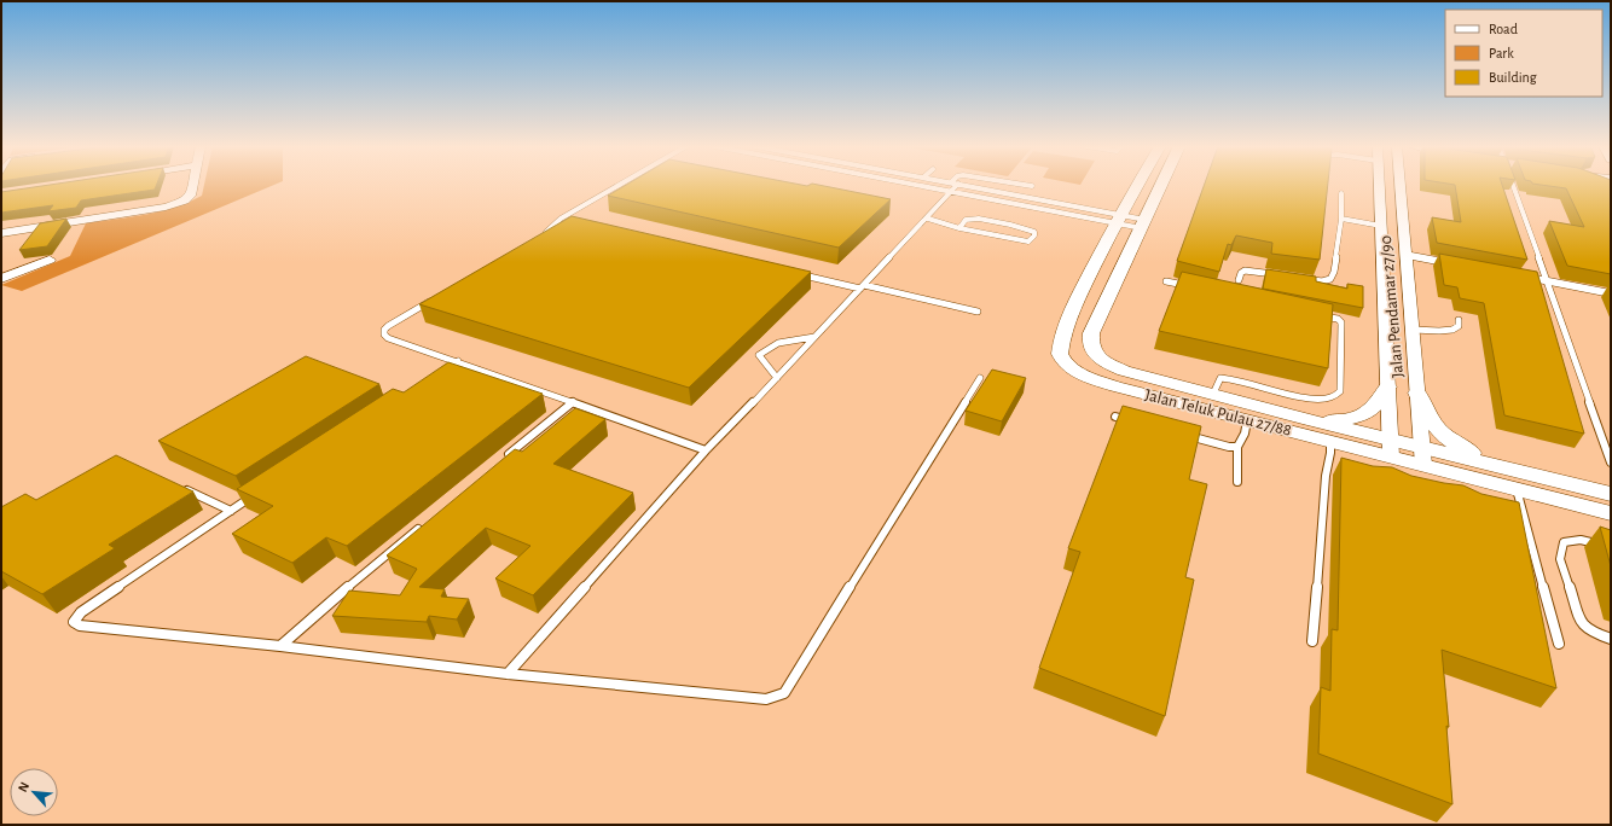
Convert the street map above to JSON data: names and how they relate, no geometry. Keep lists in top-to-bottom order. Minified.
{"streets":{"street":["Jalan Pendamar 27/90","Jalan Teluk Pulau 27/88"]},"crossings":[["Jalan Pendamar 27/90","Jalan Teluk Pulau 27/88"]],"legend":["Road","Park","Building"],"north":"top left"}
